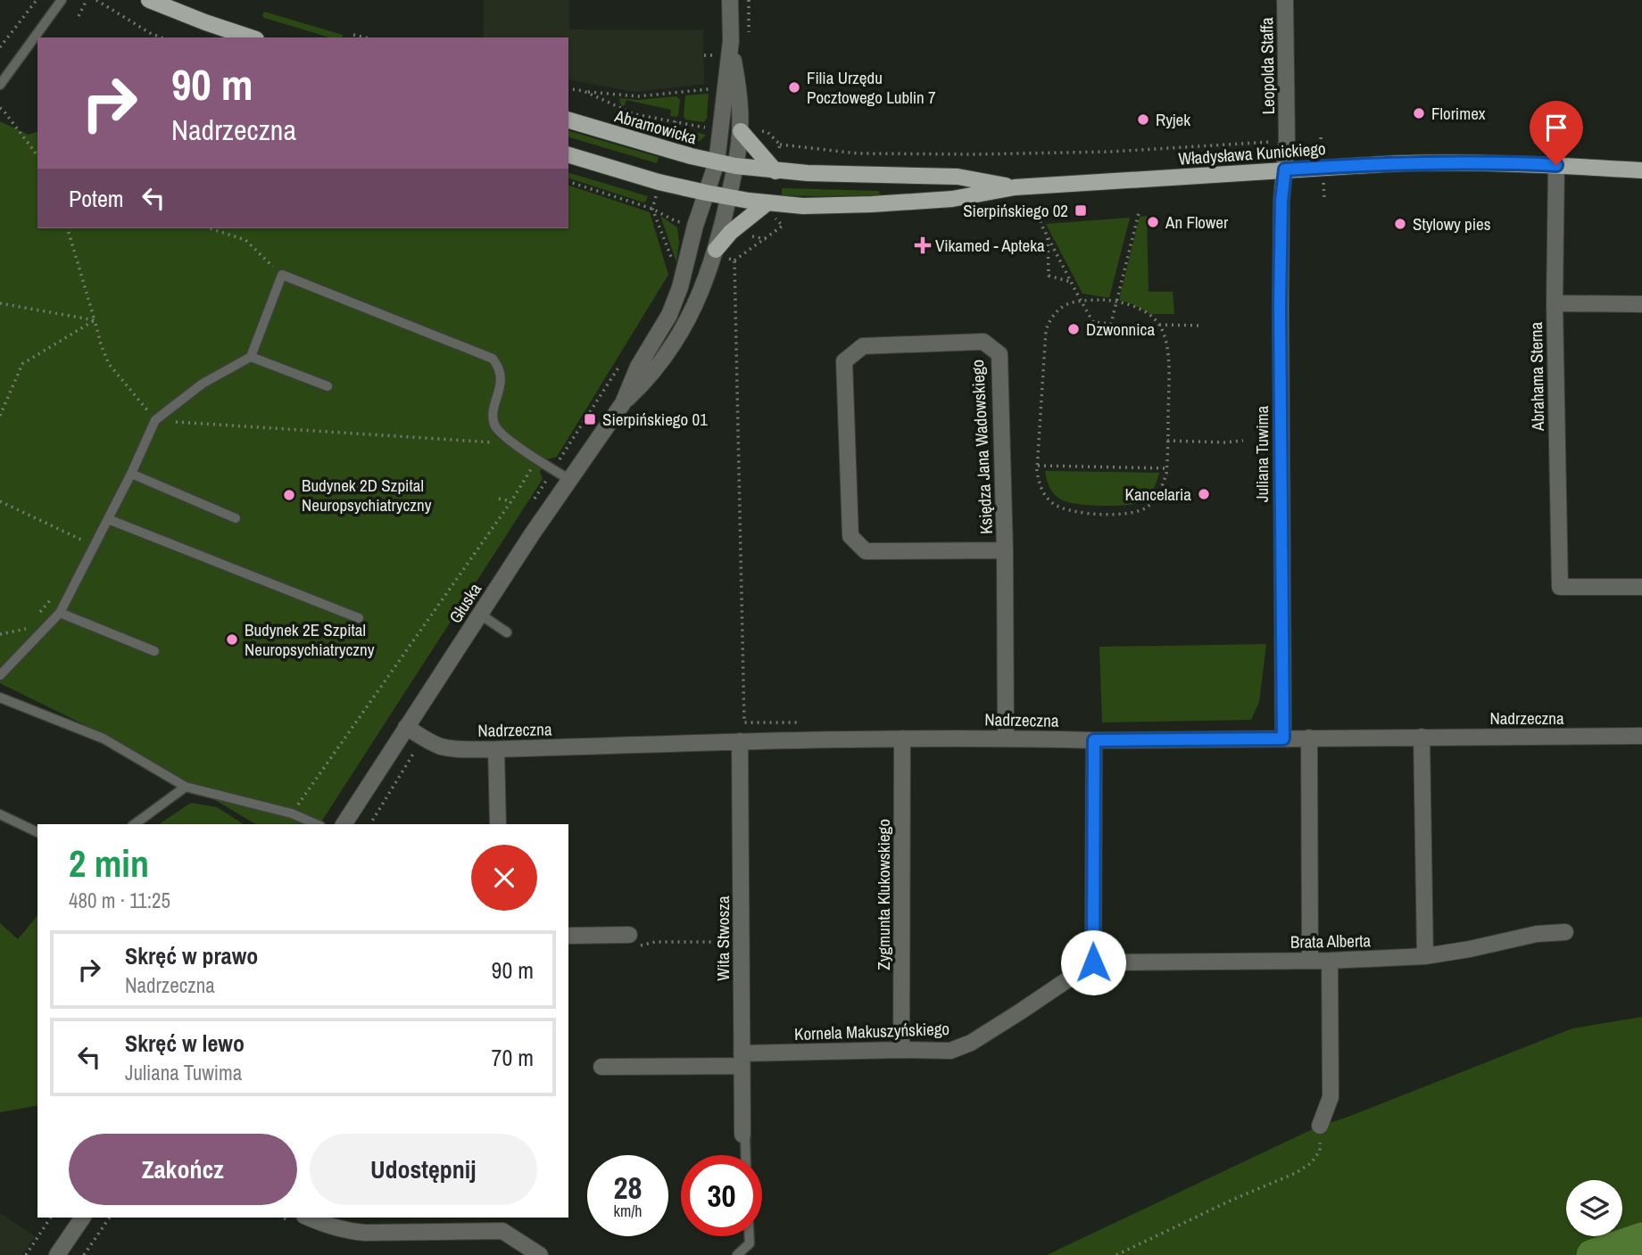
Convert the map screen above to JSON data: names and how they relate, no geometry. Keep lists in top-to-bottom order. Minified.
{"streets":{"main road":["Abramowicka","Władysława Kunickiego"],"street":["Leopolda Staffa","Abrahama Sterna","Księdza Jana Wadowskiego","Juliana Tuwima","Głuska","Nadrzeczna","Zygmunta Klukowskiego","Wita Stwosza","Brata Alberta","Kornela Makuszyńskiego"]},"crossings":[["Leopolda Staffa","Władysława Kunickiego"],["Leopolda Staffa","Juliana Tuwima"],["Abramowicka","Władysława Kunickiego"],["Abramowicka","Głuska"],["Władysława Kunickiego","Abrahama Sterna"],["Władysława Kunickiego","Juliana Tuwima"],["Władysława Kunickiego","Głuska"],["Księdza Jana Wadowskiego","Nadrzeczna"],["Juliana Tuwima","Nadrzeczna"],["Głuska","Nadrzeczna"],["Nadrzeczna","Zygmunta Klukowskiego"],["Nadrzeczna","Wita Stwosza"],["Zygmunta Klukowskiego","Kornela Makuszyńskiego"],["Wita Stwosza","Kornela Makuszyńskiego"],["Brata Alberta","Kornela Makuszyńskiego"]],"places":{"other":["Filia Urzędu Pocztowego Lublin 7","Florimex","Ryjek","An Flower","Stylowy pies","Dzwonnica","Kancelaria","Budynek 2D Szpital Neuropsychiatryczny","Budynek 2E Szpital Neuropsychiatryczny"],"transit":["Sierpińskiego 02","Sierpińskiego 01"],"health":["Vikamed - Apteka"]},"page":{"turn":["90 m","Nadrzeczna"],"then":"Potem","heading":["2 min","480 m · 11:25"],"list":[{"name":"Skręć w prawo","note":"Nadrzeczna","value":"90 m"},{"name":"Skręć w lewo","note":"Juliana Tuwima","value":"70 m"}],"buttons":["Zakończ","Udostępnij"],"speed":"28 km/h","limit":"30"}}
